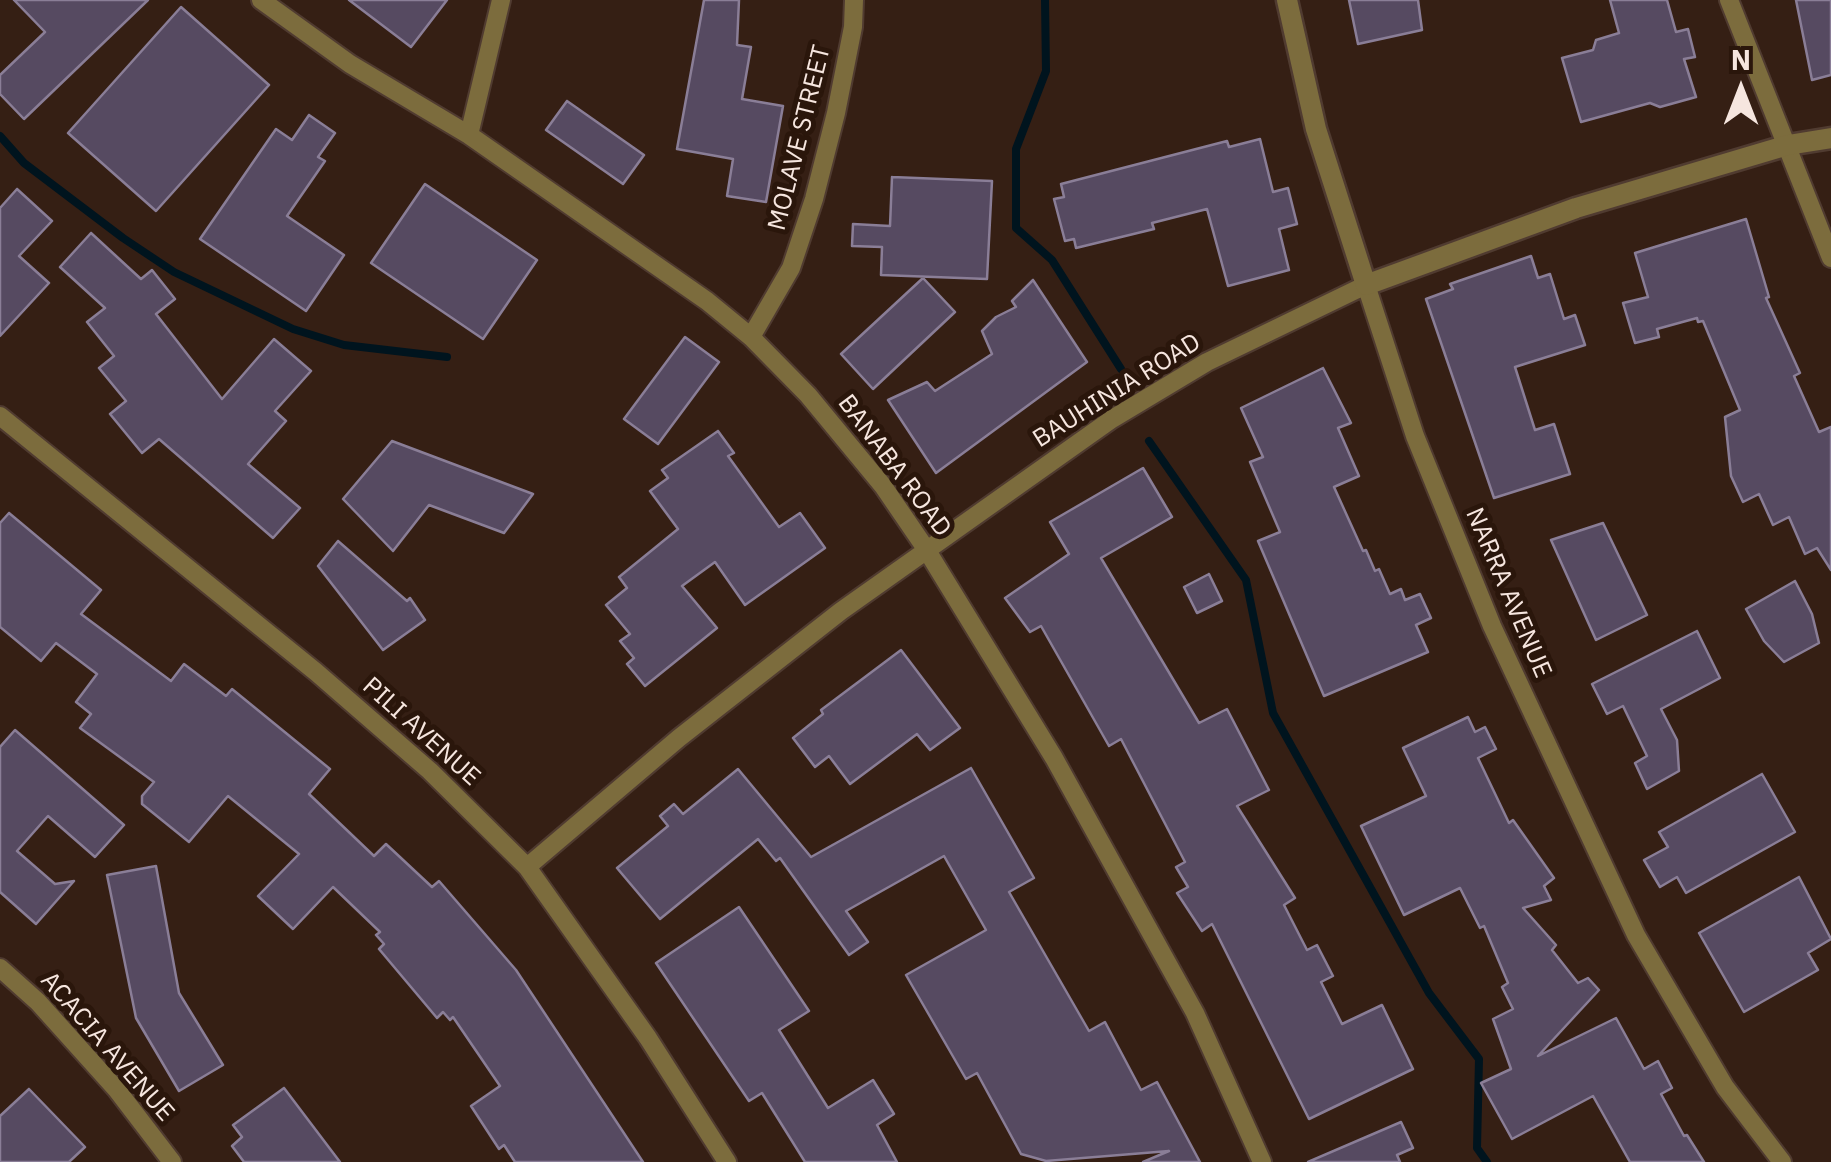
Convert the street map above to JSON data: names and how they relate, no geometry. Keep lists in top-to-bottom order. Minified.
{"streets":{"street":["MOLAVE STREET","BAUHINIA ROAD","BANABA ROAD","NARRA AVENUE","PILI AVENUE","ACACIA AVENUE"]},"crossings":[["MOLAVE STREET","BANABA ROAD"],["BAUHINIA ROAD","BANABA ROAD"],["BAUHINIA ROAD","NARRA AVENUE"],["BAUHINIA ROAD","PILI AVENUE"]],"north":"top"}
